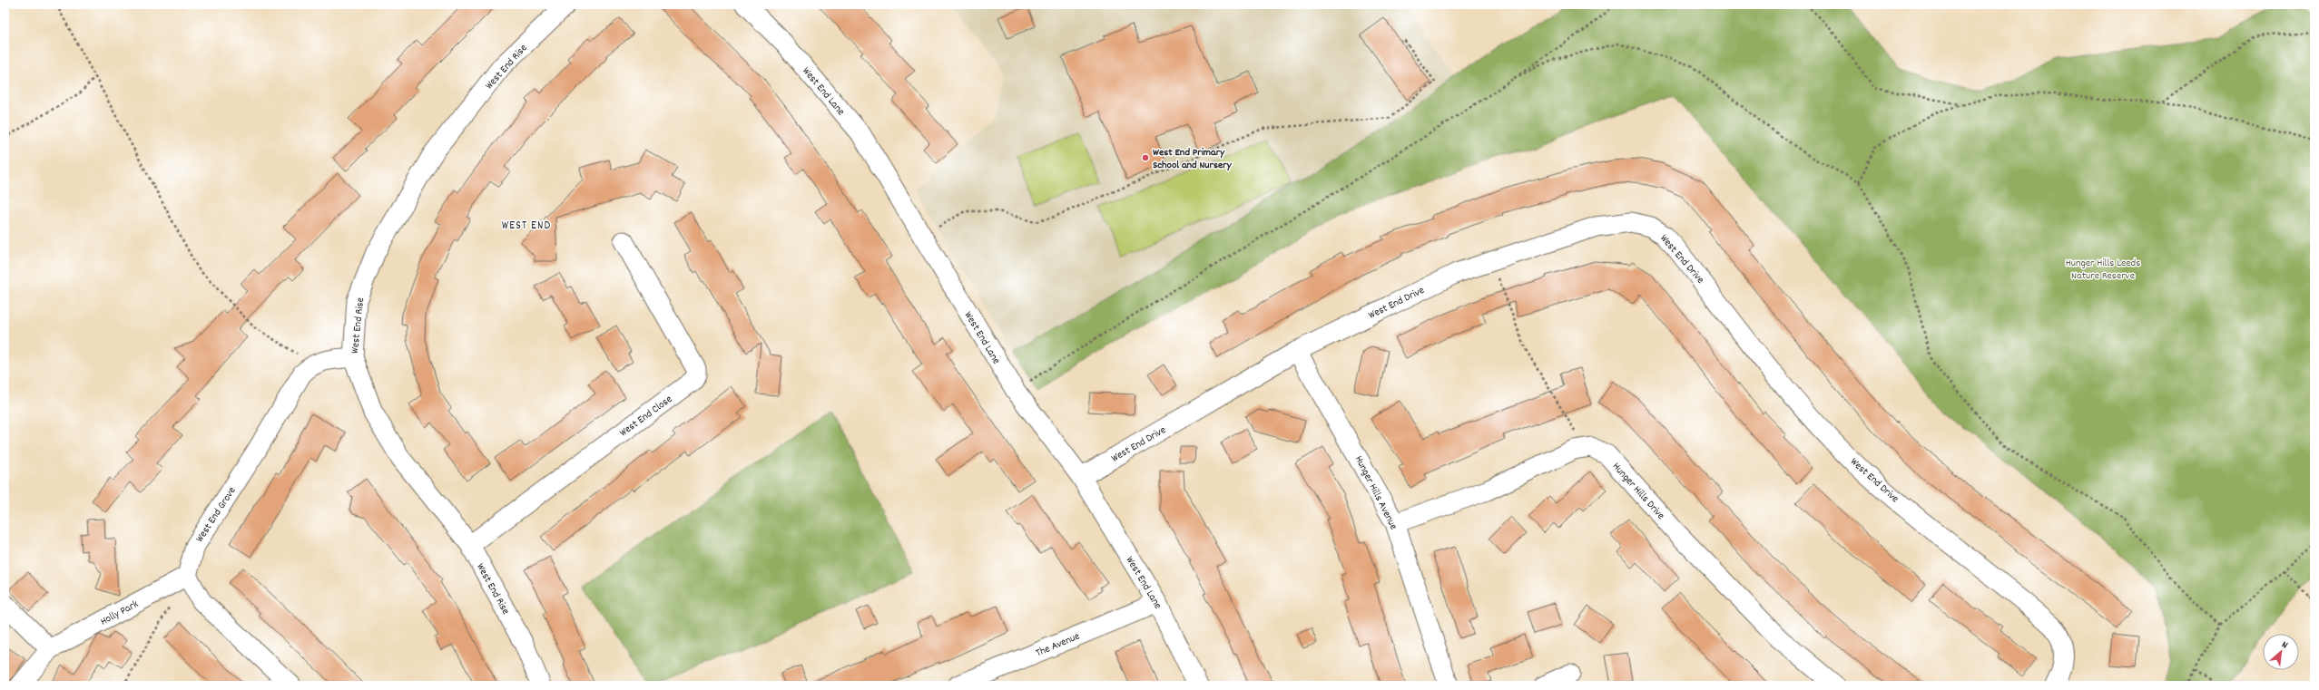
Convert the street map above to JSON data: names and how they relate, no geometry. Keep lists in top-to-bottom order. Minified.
{"streets":{"street":["West End Rise","West End Lane","West End Drive","West End Close","Hunger Hills Drive","Hunger Hills Avenue","West End Grove","Holly Park","The Avenue"]},"crossings":[["West End Rise","West End Close"],["West End Lane","West End Drive"],["West End Lane","The Avenue"],["West End Drive","Hunger Hills Avenue"],["West End Grove","Holly Park"]],"districts":["WEST END"],"parks":["Hunger Hills Leeds Nature Reserve"],"places":["West End Primary School and Nursery"],"north":"top right"}
